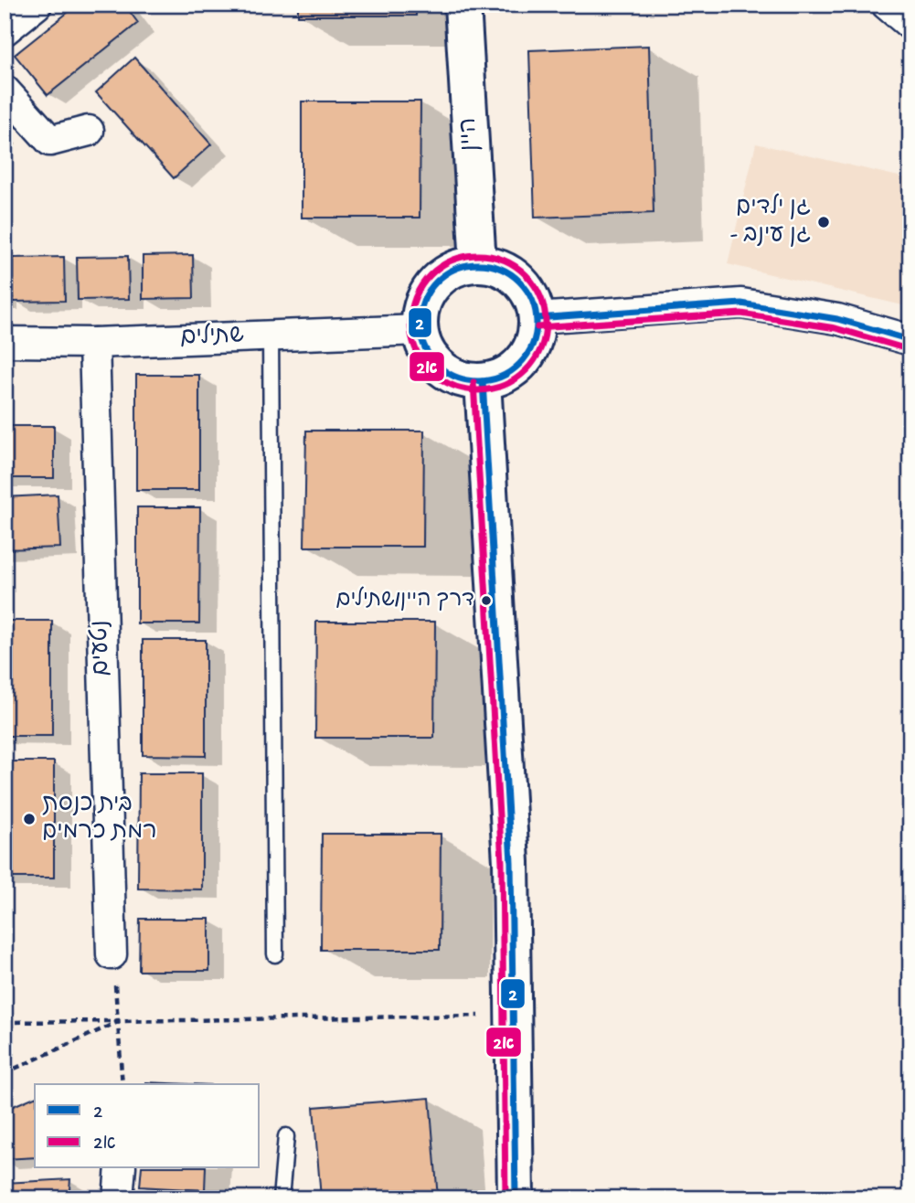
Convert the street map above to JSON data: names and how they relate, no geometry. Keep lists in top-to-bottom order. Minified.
{"streets":{"street":["היין","שתילים","נטעים"]},"crossings":[["היין","שתילים"],["שתילים","נטעים"]],"places":["גן ילדים - גן עינב","דרך היין/שתילים","בית כנסת רמת כרמים"],"lines":["transit line 2א","transit line 2"],"legend":["2","2א"]}
